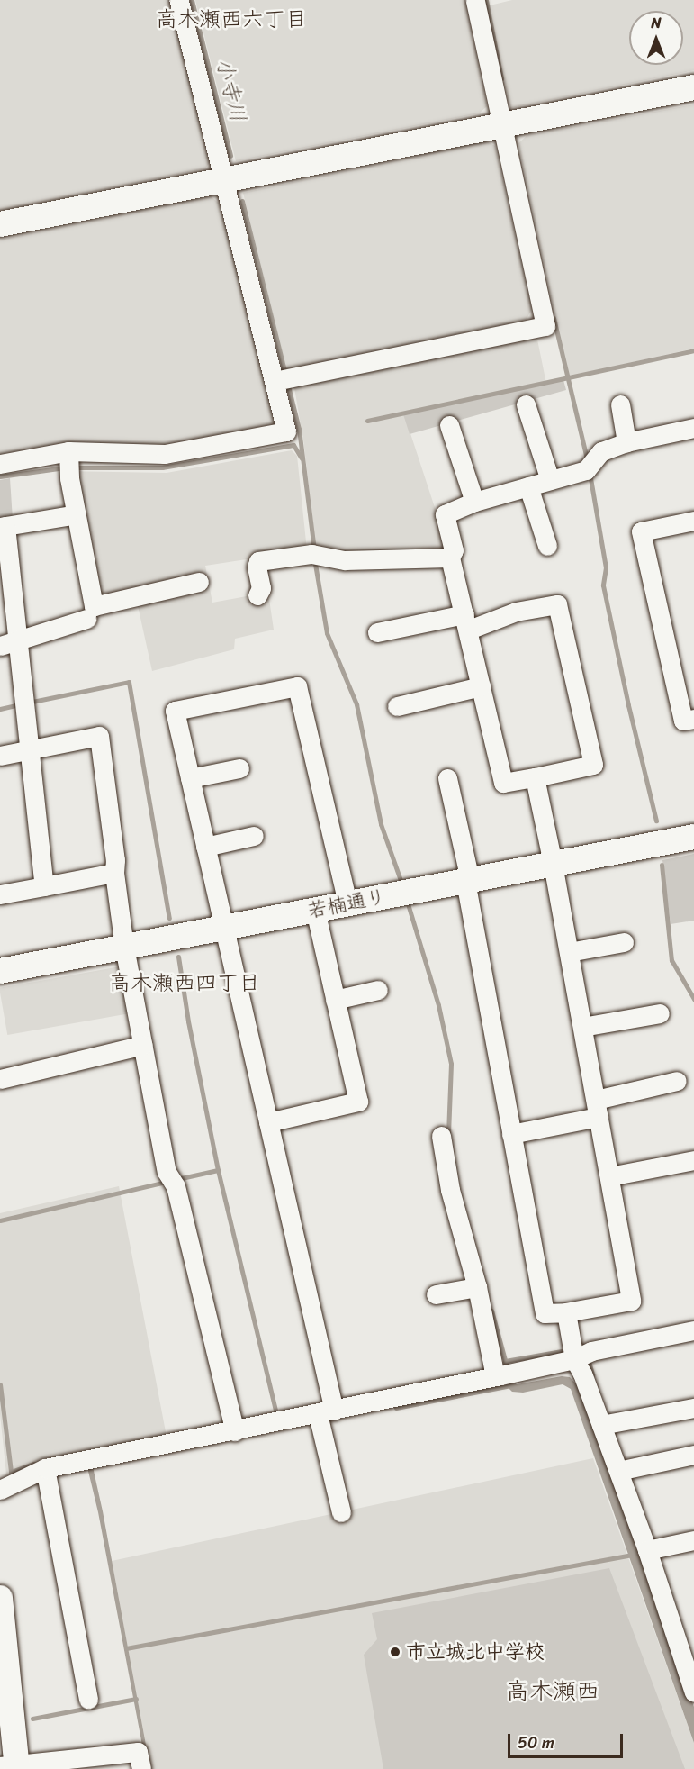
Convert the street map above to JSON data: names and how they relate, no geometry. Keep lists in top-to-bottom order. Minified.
{"streets":{"street":["若楠通り"]},"districts":["高木瀬西六丁目","高木瀬西四丁目","高木瀬西"],"water":["小寺川"],"places":["市立城北中学校"],"scale_bar":"50 m","north":"top"}
